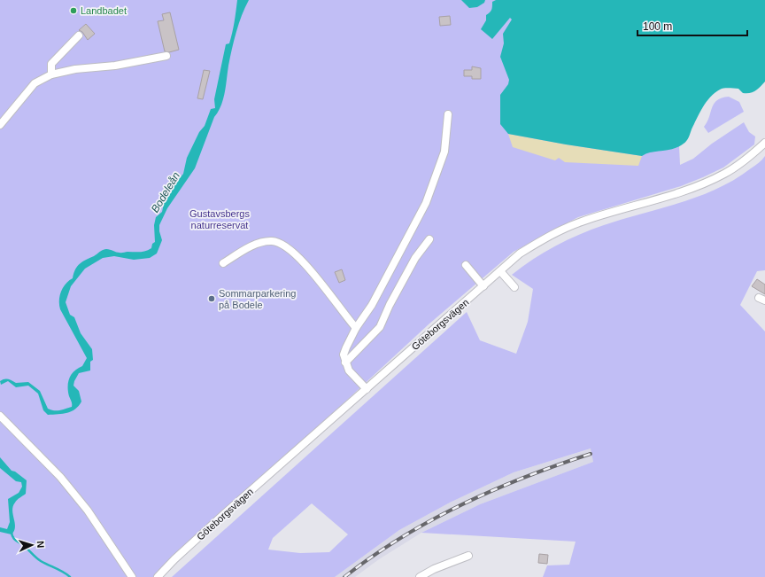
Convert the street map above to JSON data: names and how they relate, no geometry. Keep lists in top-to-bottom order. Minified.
{"streets":{"street":["Göteborgsvägen"]},"water":["Bodeleån"],"parks":["Gustavsbergs naturreservat"],"places":["Landbadet","Sommarparkering på Bodele"],"scale_bar":"100 m","north":"right"}
